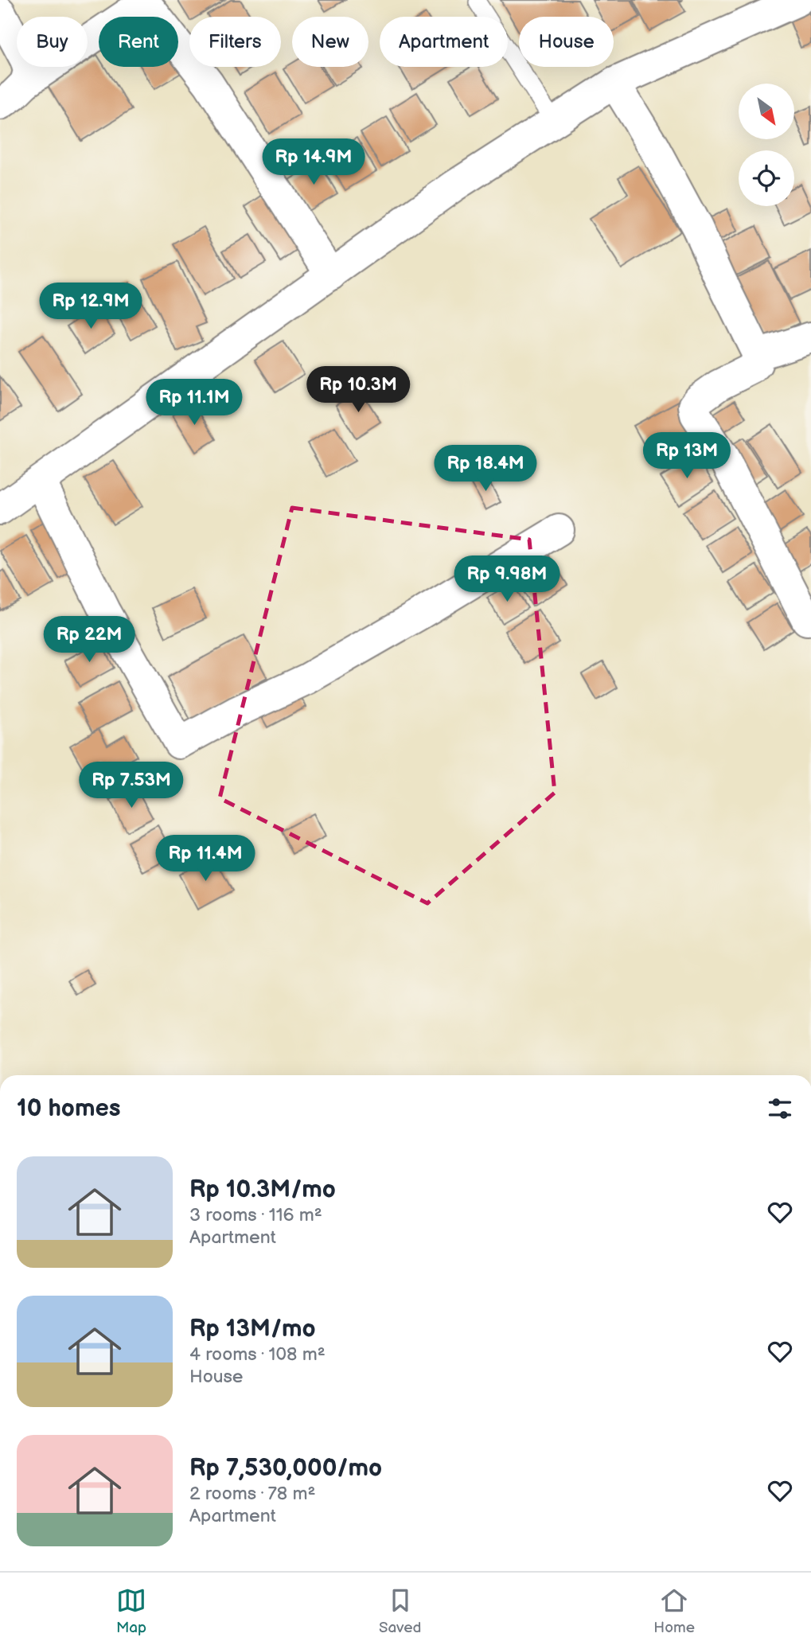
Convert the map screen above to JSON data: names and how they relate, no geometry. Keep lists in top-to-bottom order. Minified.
{"north":"bottom right","page":{"chip":["Buy","Rent","Filters","New","Apartment","House"],"price":["Rp 14.9M","Rp 12.9M","Rp 10.3M","Rp 11.1M","Rp 13M","Rp 18.4M","Rp 9.98M","Rp 22M","Rp 7.53M","Rp 11.4M"],"heading":"10 homes","list":[{"name":"Rp 10.3M/mo","note":"3 rooms · 116 m² · Apartment"},{"name":"Rp 13M/mo","note":"4 rooms · 108 m² · House"},{"name":"Rp 7,530,000/mo","note":"2 rooms · 78 m² · Apartment"}],"tabs":["Map","Saved","Home"]}}
